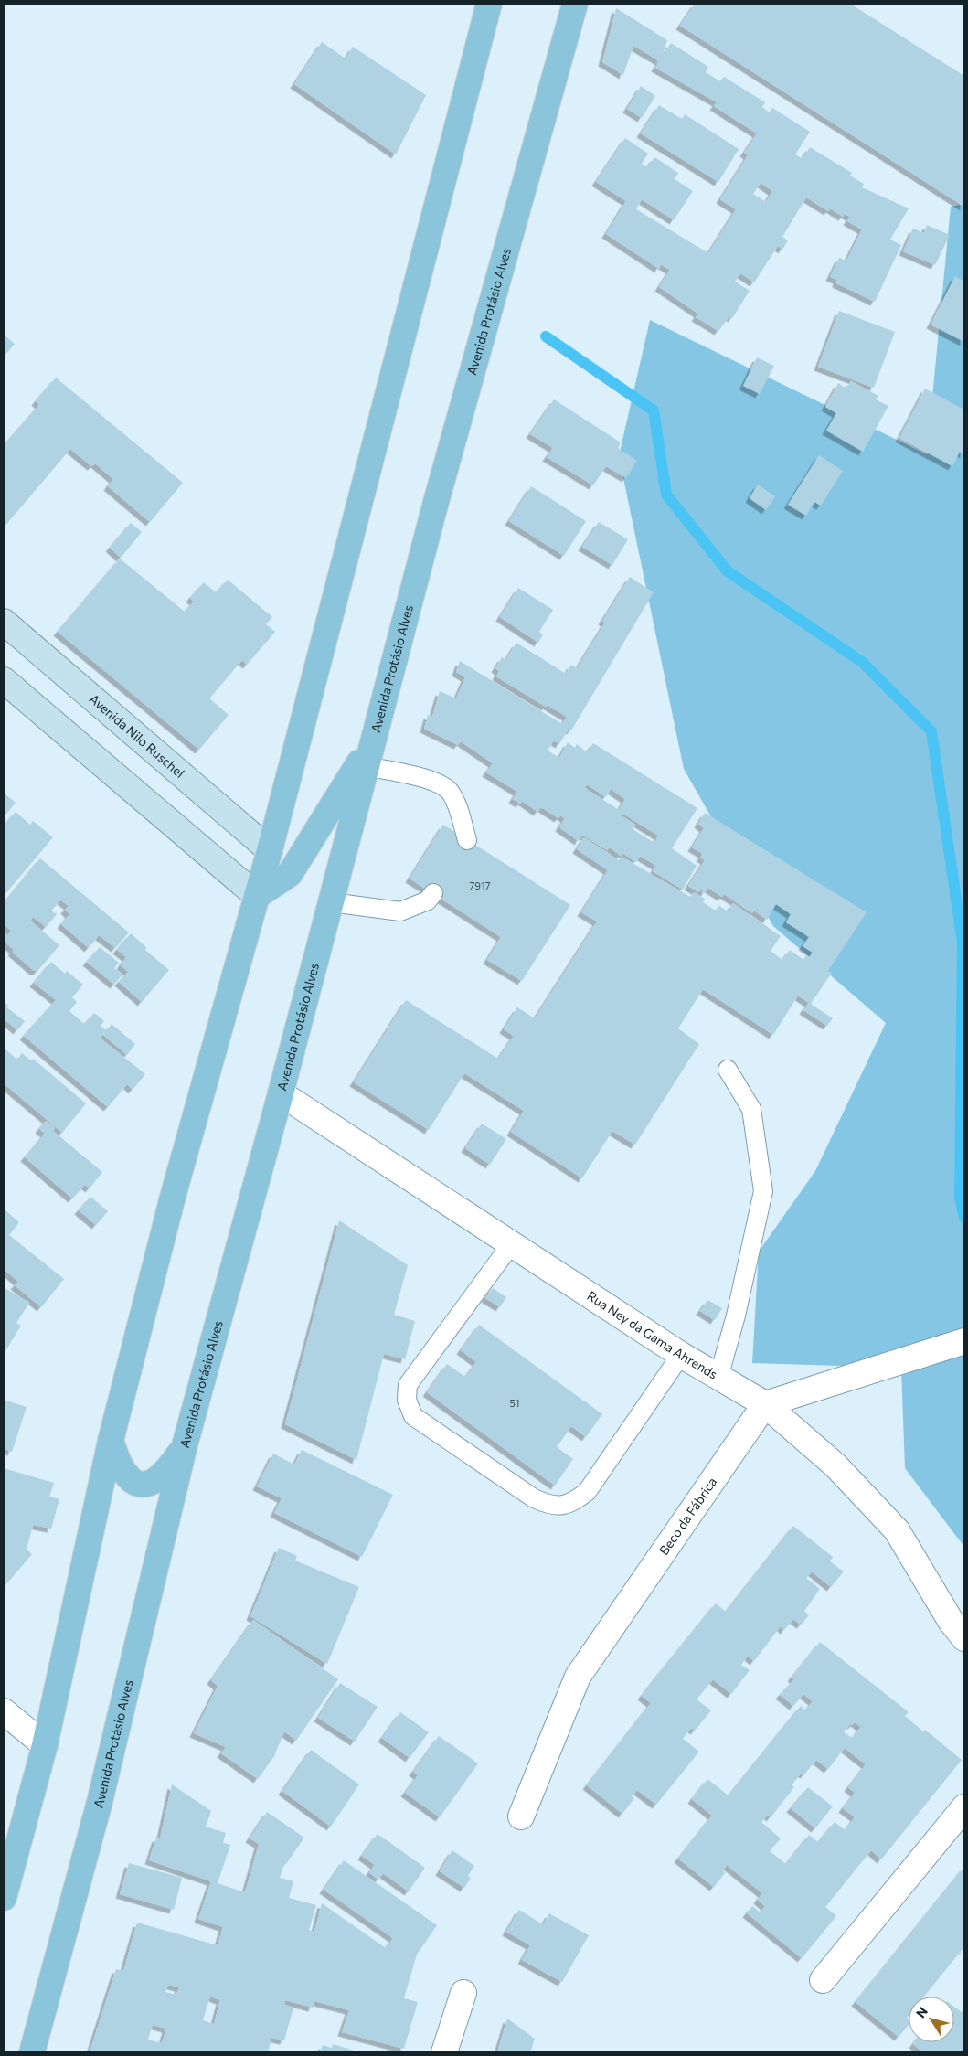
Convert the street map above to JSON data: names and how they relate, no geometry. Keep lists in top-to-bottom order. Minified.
{"streets":{"main road":["Avenida Protásio Alves"],"street":["Avenida Nilo Ruschel","Rua Ney da Gama Ahrends","Beco da Fábrica"]},"crossings":[["Avenida Protásio Alves","Rua Ney da Gama Ahrends"],["Rua Ney da Gama Ahrends","Beco da Fábrica"]],"house_numbers":["7917","51"],"north":"top left"}
